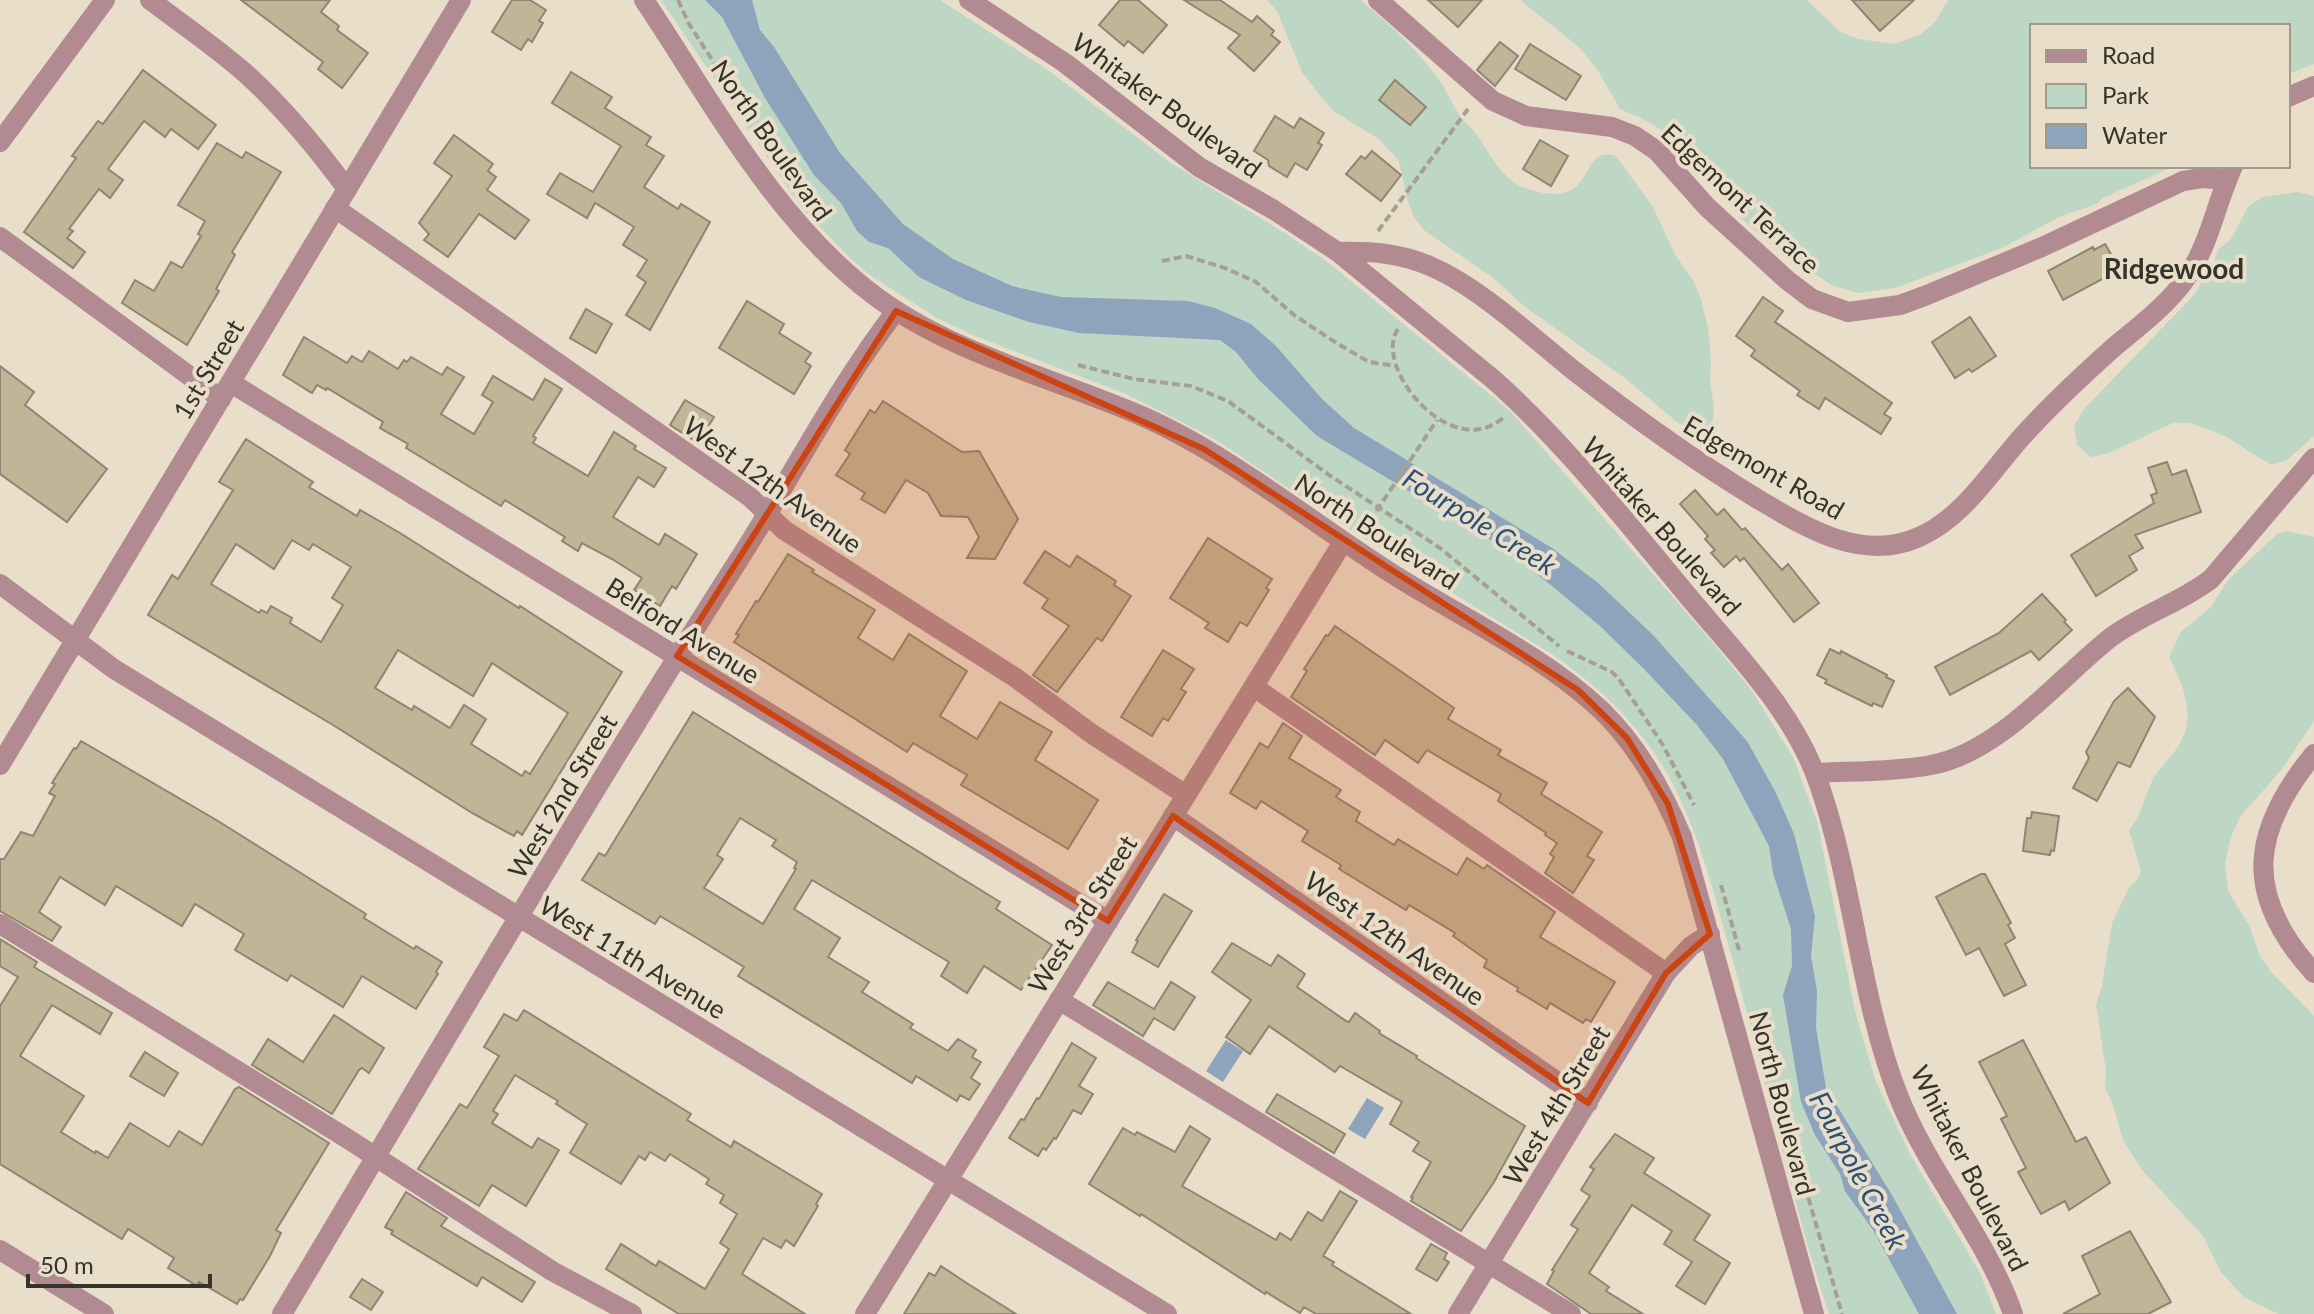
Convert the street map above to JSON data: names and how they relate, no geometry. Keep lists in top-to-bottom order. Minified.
{"streets":{"street":["Whitaker Boulevard","North Boulevard","Edgemont Terrace","1st Street","Edgemont Road","West 12th Avenue","Belford Avenue","West 2nd Street","West 3rd Street","West 11th Avenue","West 4th Street"]},"crossings":[["Whitaker Boulevard","Edgemont Road"],["North Boulevard","West 2nd Street"],["North Boulevard","West 3rd Street"],["North Boulevard","West 4th Street"],["Edgemont Terrace","Edgemont Road"],["1st Street","West 12th Avenue"],["1st Street","Belford Avenue"],["1st Street","West 11th Avenue"],["West 12th Avenue","West 2nd Street"],["West 12th Avenue","West 3rd Street"],["West 12th Avenue","West 4th Street"],["Belford Avenue","West 2nd Street"],["Belford Avenue","West 3rd Street"],["West 2nd Street","West 11th Avenue"],["West 3rd Street","West 11th Avenue"]],"districts":["Ridgewood"],"water":["Fourpole Creek"],"legend":["Road","Park","Water"],"scale_bar":"50 m"}
